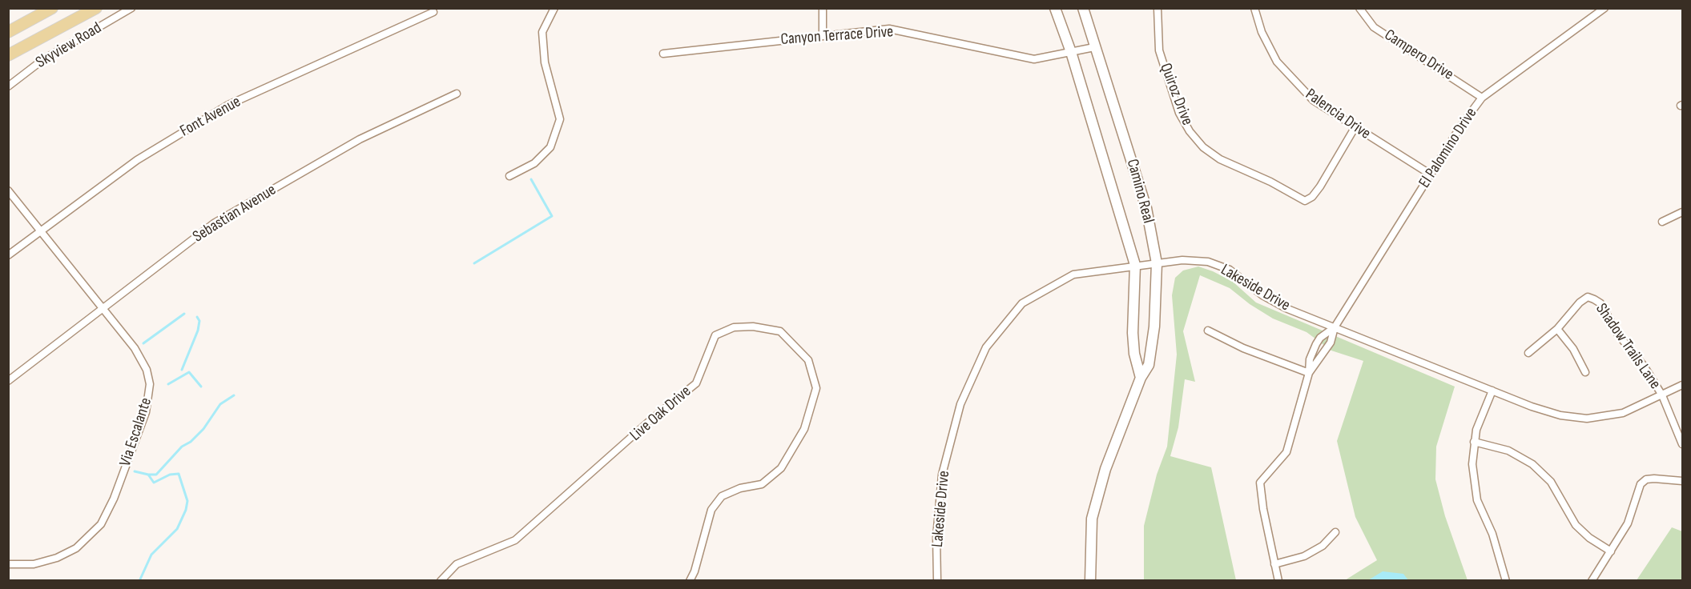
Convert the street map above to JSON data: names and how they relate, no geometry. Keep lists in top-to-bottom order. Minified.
{"streets":{"main road":["Camino Real"],"street":["Canyon Terrace Drive","Skyview Road","Campero Drive","Quiroz Drive","Palencia Drive","Font Avenue","El Palomino Drive","Sebastian Avenue","Lakeside Drive","Shadow Trails Lane","Live Oak Drive","Via Escalante"]},"crossings":[["Canyon Terrace Drive","Camino Real"],["Campero Drive","El Palomino Drive"],["Quiroz Drive","Palencia Drive"],["Palencia Drive","El Palomino Drive"],["Font Avenue","Via Escalante"],["El Palomino Drive","Lakeside Drive"],["Camino Real","Lakeside Drive"],["Sebastian Avenue","Via Escalante"],["Lakeside Drive","Shadow Trails Lane"]]}
